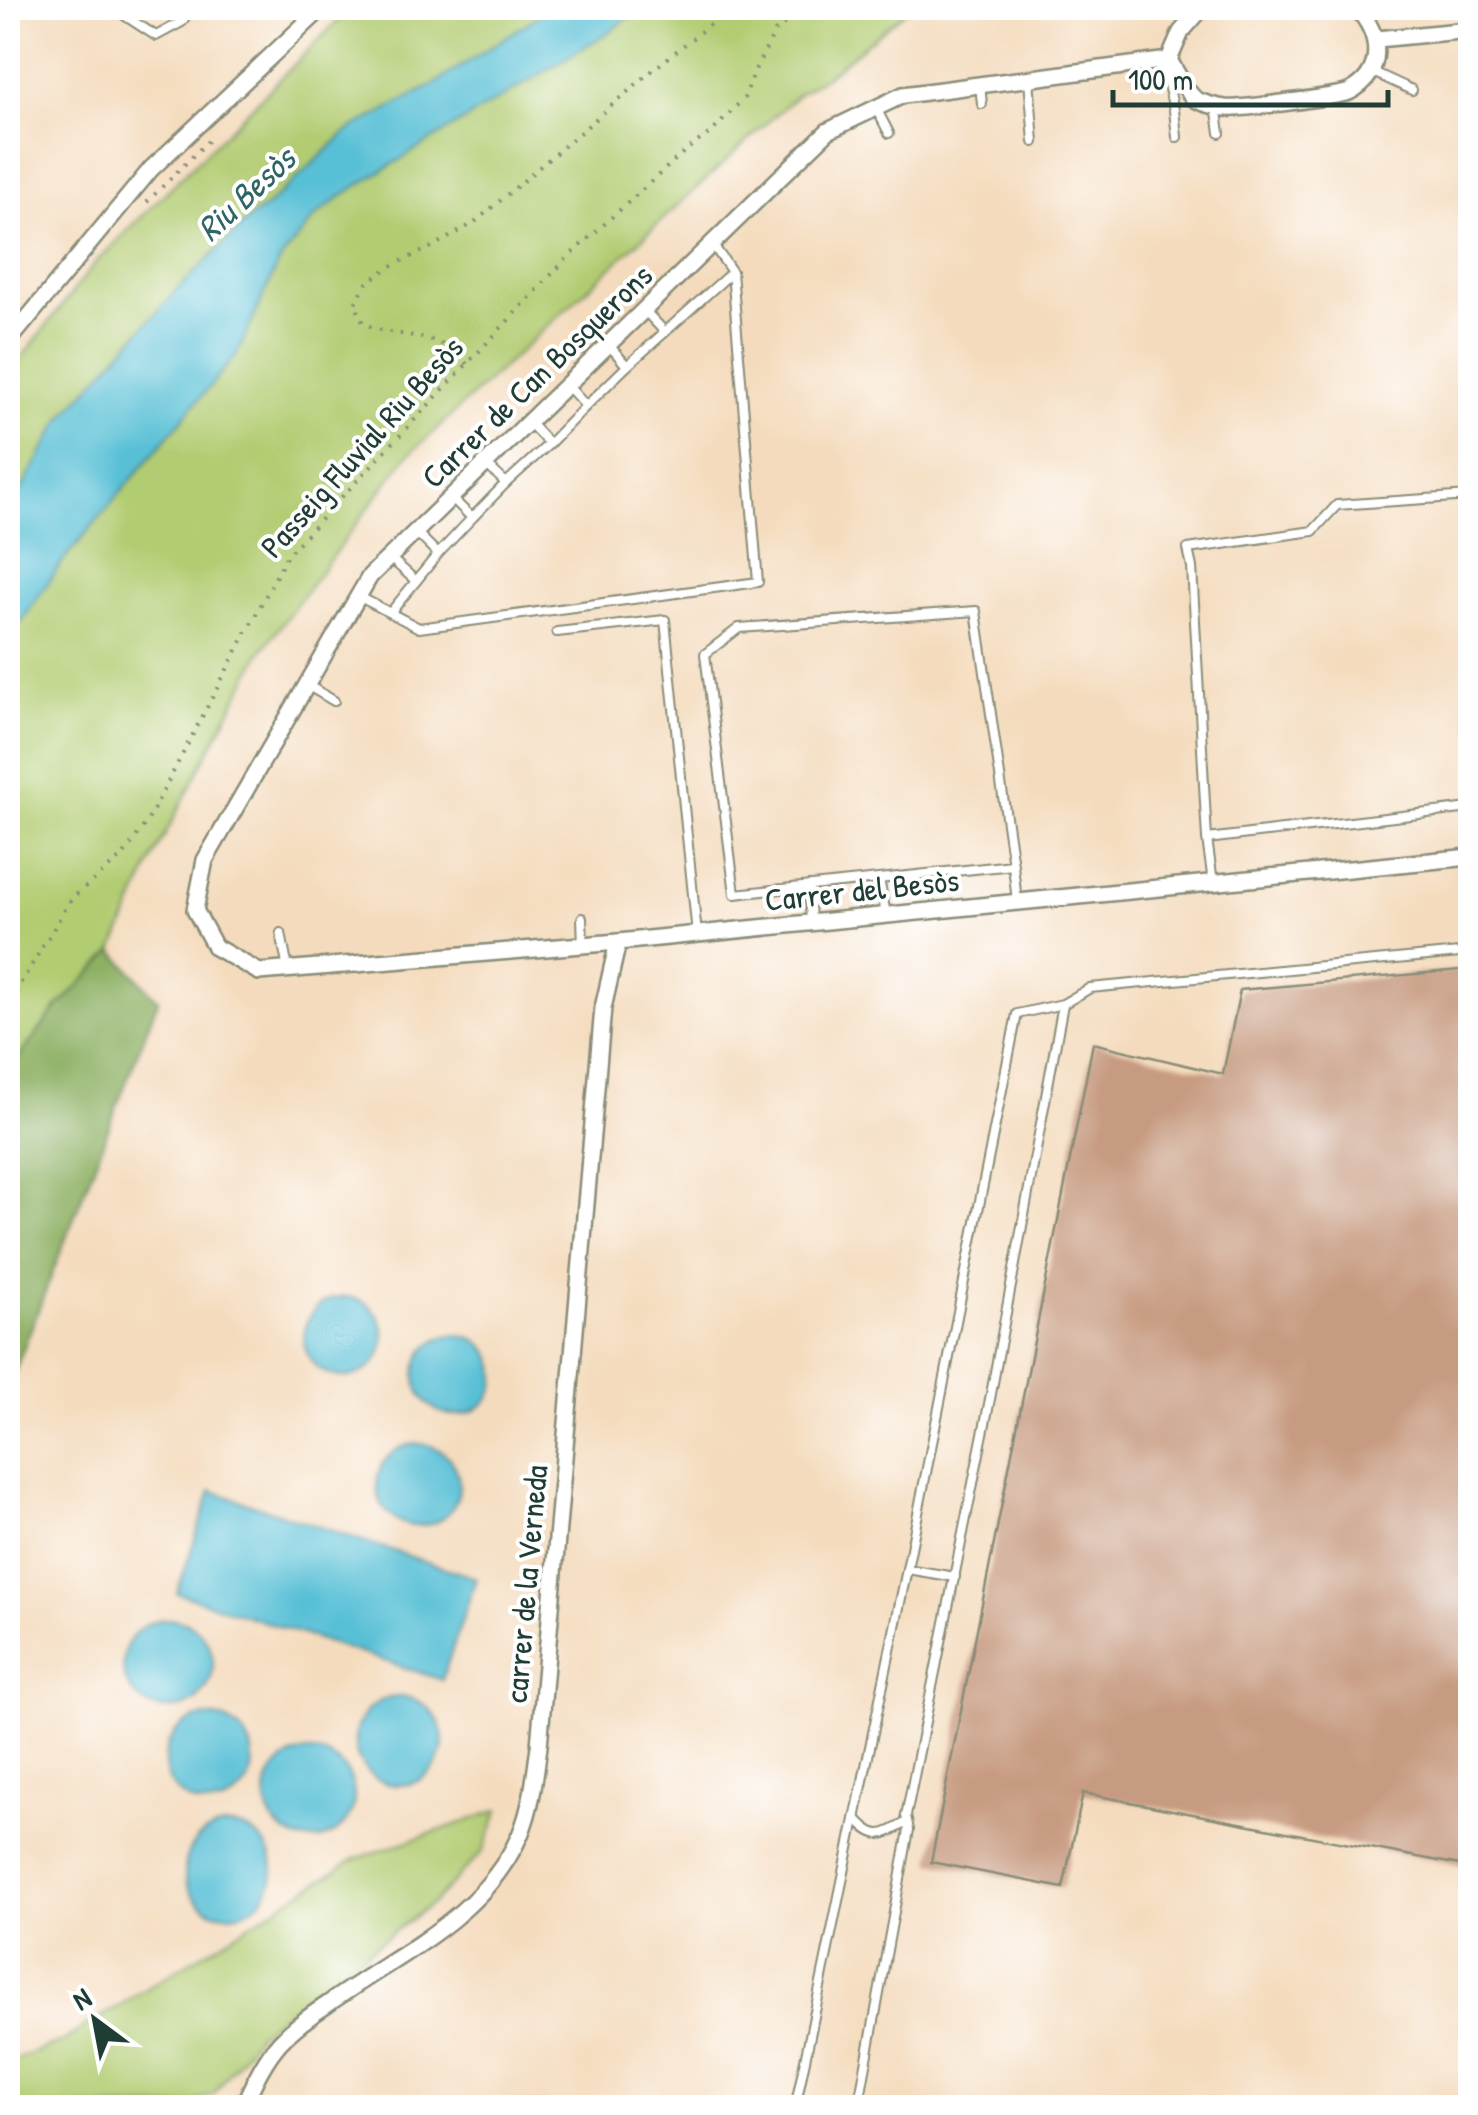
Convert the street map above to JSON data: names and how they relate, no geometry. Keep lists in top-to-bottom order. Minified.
{"streets":{"street":["Carrer de Can Bosquerons","Carrer del Besòs","carrer de la Verneda"],"path":["Passeig Fluvial Riu Besòs"]},"crossings":[["Carrer de Can Bosquerons","Carrer del Besòs"],["Carrer del Besòs","carrer de la Verneda"]],"water":["Riu Besòs"],"scale_bar":"100 m","north":"top left"}
